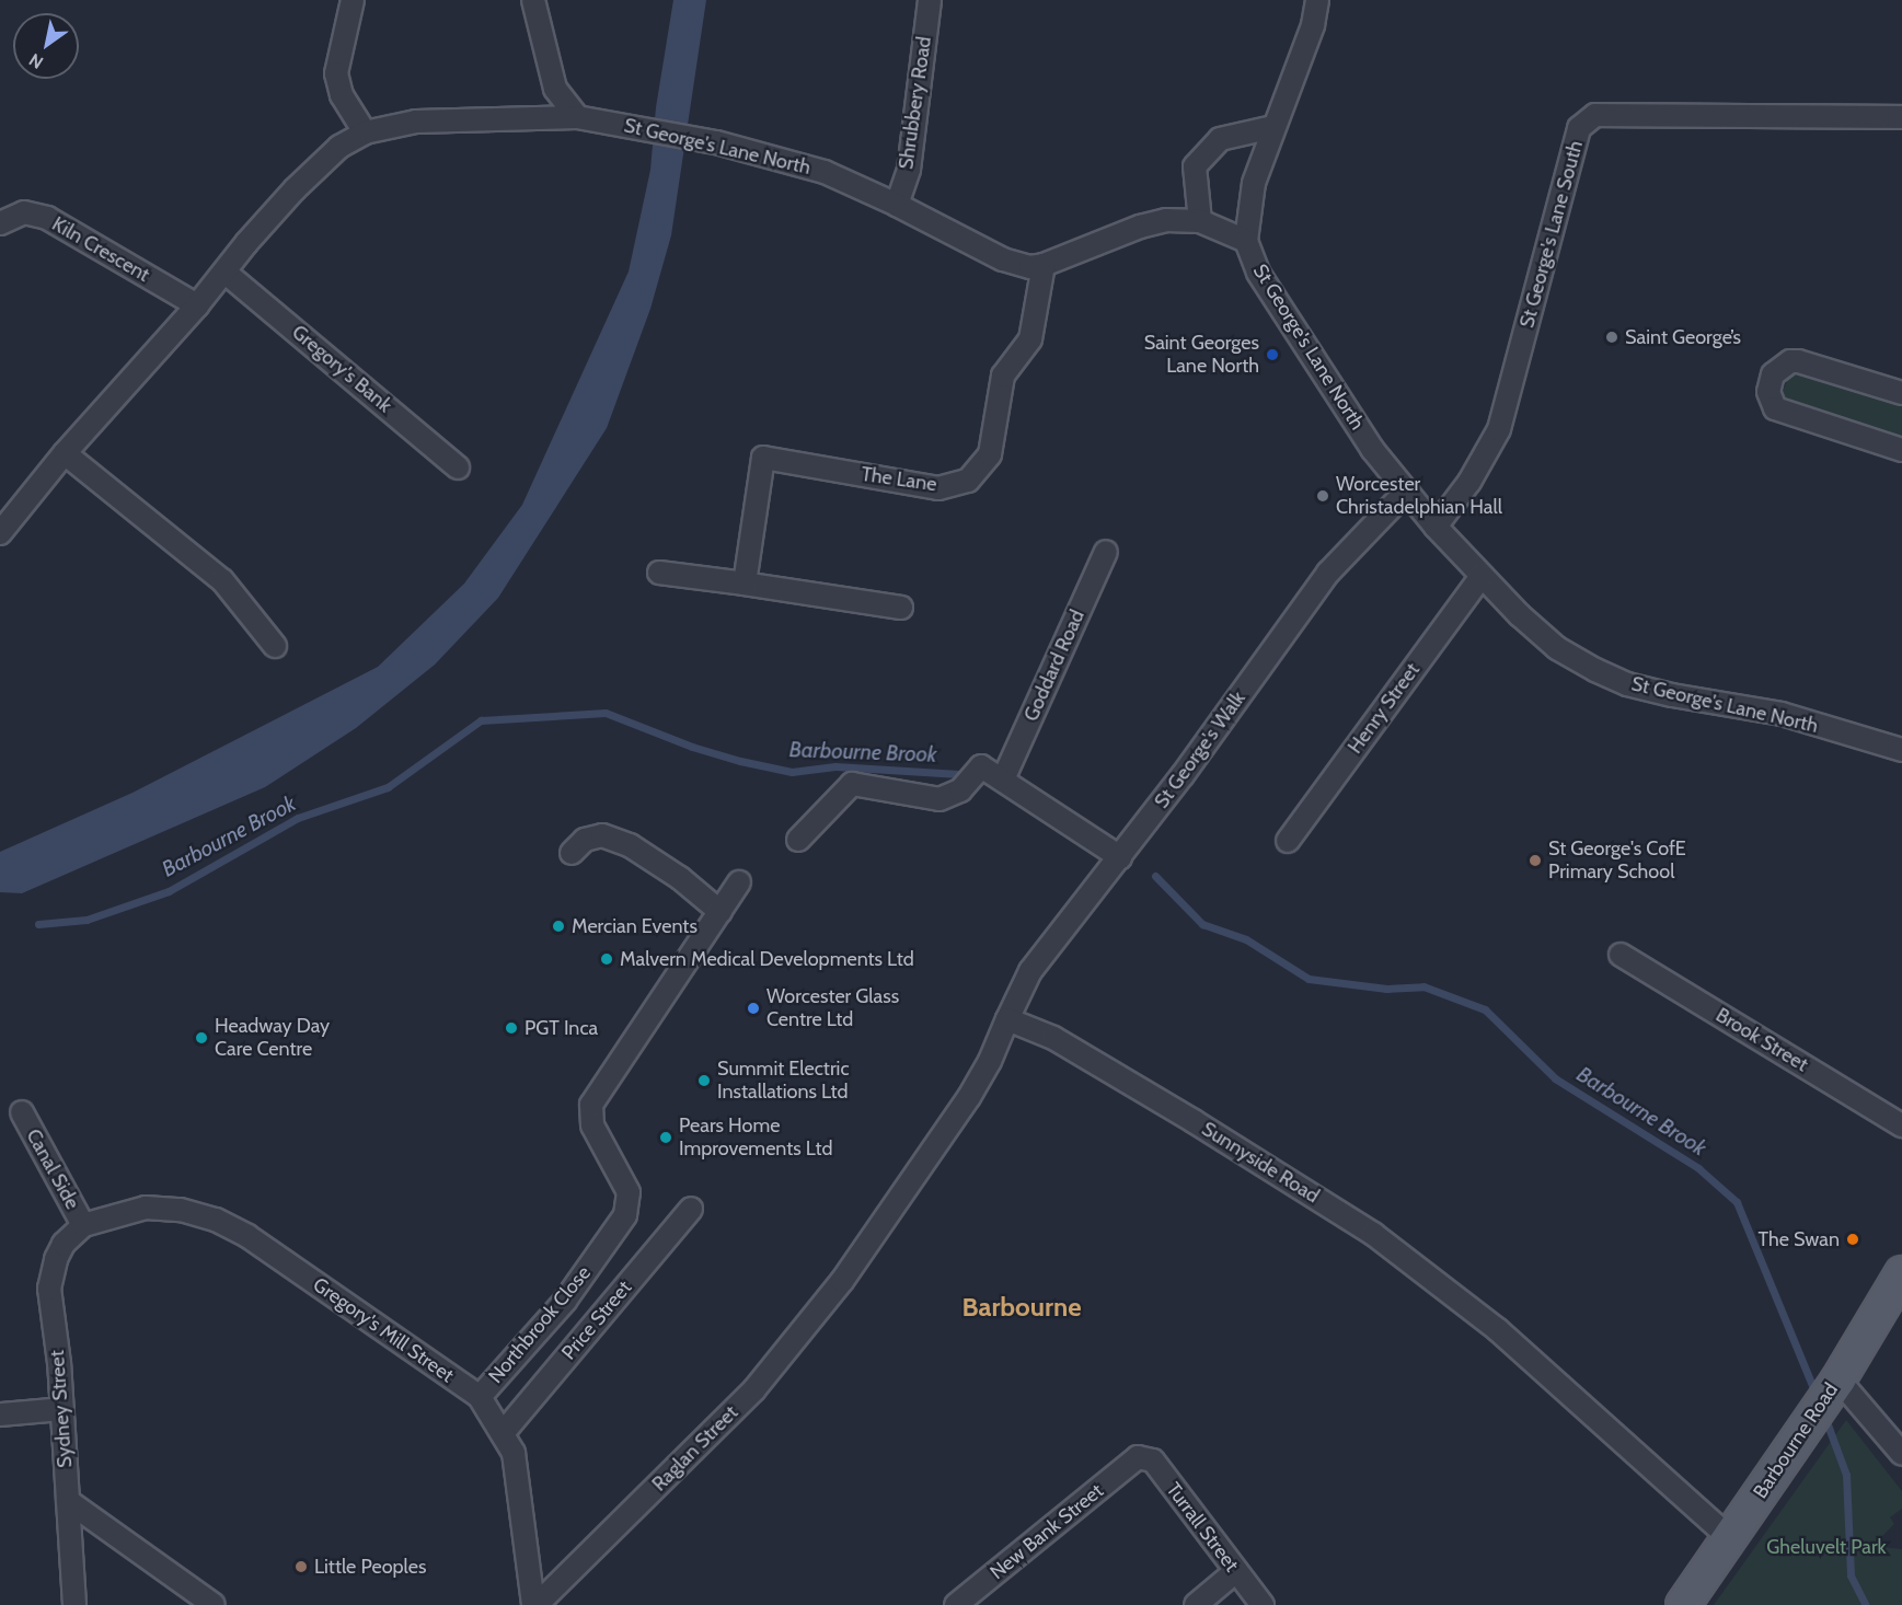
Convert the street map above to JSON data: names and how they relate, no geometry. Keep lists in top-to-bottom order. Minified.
{"streets":{"main road":["Barbourne Road"],"street":["Shrubbery Road","St George's Lane North","St George's Lane South","Kiln Crescent","Gregory's Bank","The Lane","Goddard Road","Henry Street","St George's Walk","Brook Street","Sunnyside Road","Canal Side","Price Street","Northbrook Close","Gregory's Mill Street","Sydney Street","Raglan Street","Turrall Street","New Bank Street"]},"crossings":[["Shrubbery Road","St George's Lane North"],["St George's Lane North","St George's Lane South"],["St George's Lane North","The Lane"],["St George's Lane North","Henry Street"],["St George's Lane North","St George's Walk"],["St George's Walk","Sunnyside Road"],["St George's Walk","Raglan Street"],["Sunnyside Road","Barbourne Road"],["Sunnyside Road","Raglan Street"],["Canal Side","Gregory's Mill Street"],["Canal Side","Sydney Street"],["Price Street","Gregory's Mill Street"],["Northbrook Close","Gregory's Mill Street"],["Gregory's Mill Street","Sydney Street"],["Gregory's Mill Street","Raglan Street"],["Turrall Street","New Bank Street"]],"districts":["Barbourne"],"water":["Barbourne Brook"],"parks":["Gheluvelt Park"],"places":["Saint George’s","Saint Georges Lane North","Worcester Christadelphian Hall","St George's CofE Primary School","Mercian Events","Malvern Medical Developments Ltd","Worcester Glass Centre Ltd","PGT Inca","Headway Day Care Centre","Summit Electric Installations Ltd","Pears Home Improvements Ltd","The Swan","Little Peoples"],"north":"bottom left"}
